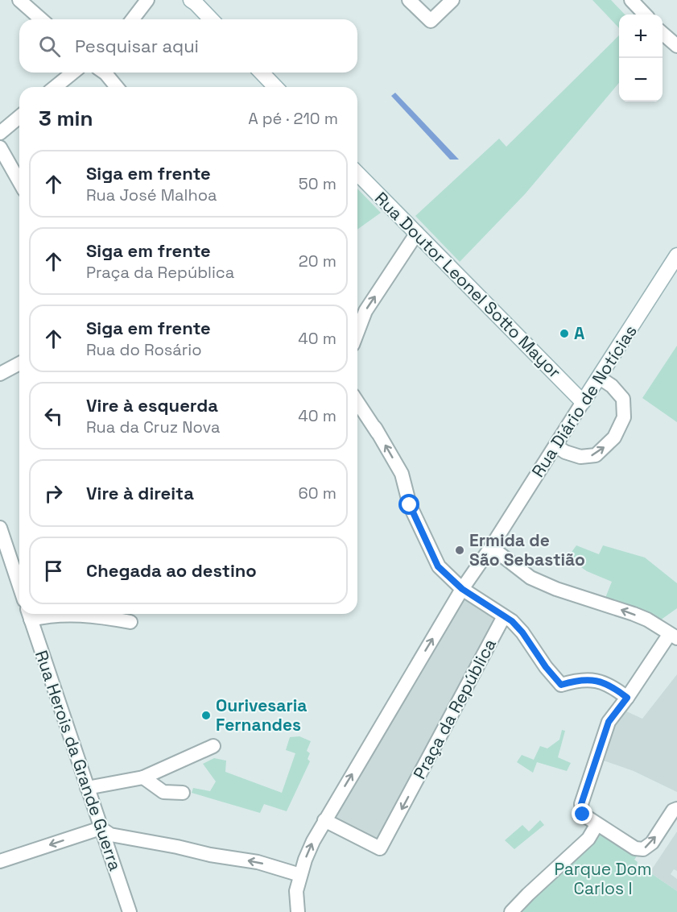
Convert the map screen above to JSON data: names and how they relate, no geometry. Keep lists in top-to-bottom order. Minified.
{"streets":{"main road":["Rua Doutor Leonel Sotto Mayor","Rua Diário de Notícias"],"street":["Praça da República","Rua Herois da Grande Guerra"]},"crossings":[["Rua Doutor Leonel Sotto Mayor","Rua Diário de Notícias"]],"parks":["Parque Dom Carlos I"],"places":["A","Ermida de São Sebastião","Ourivesaria Fernandes"],"page":{"map_buttons":["+","−"],"search":"Pesquisar aqui","heading":["3 min","A pé · 210 m"],"list":[["Siga em frente","Rua José Malhoa","50 m"],["Siga em frente","Praça da República","20 m"],["Siga em frente","Rua do Rosário","40 m"],["Vire à esquerda","Rua da Cruz Nova","40 m"],["Vire à direita","60 m"],"Chegada ao destino"]}}
